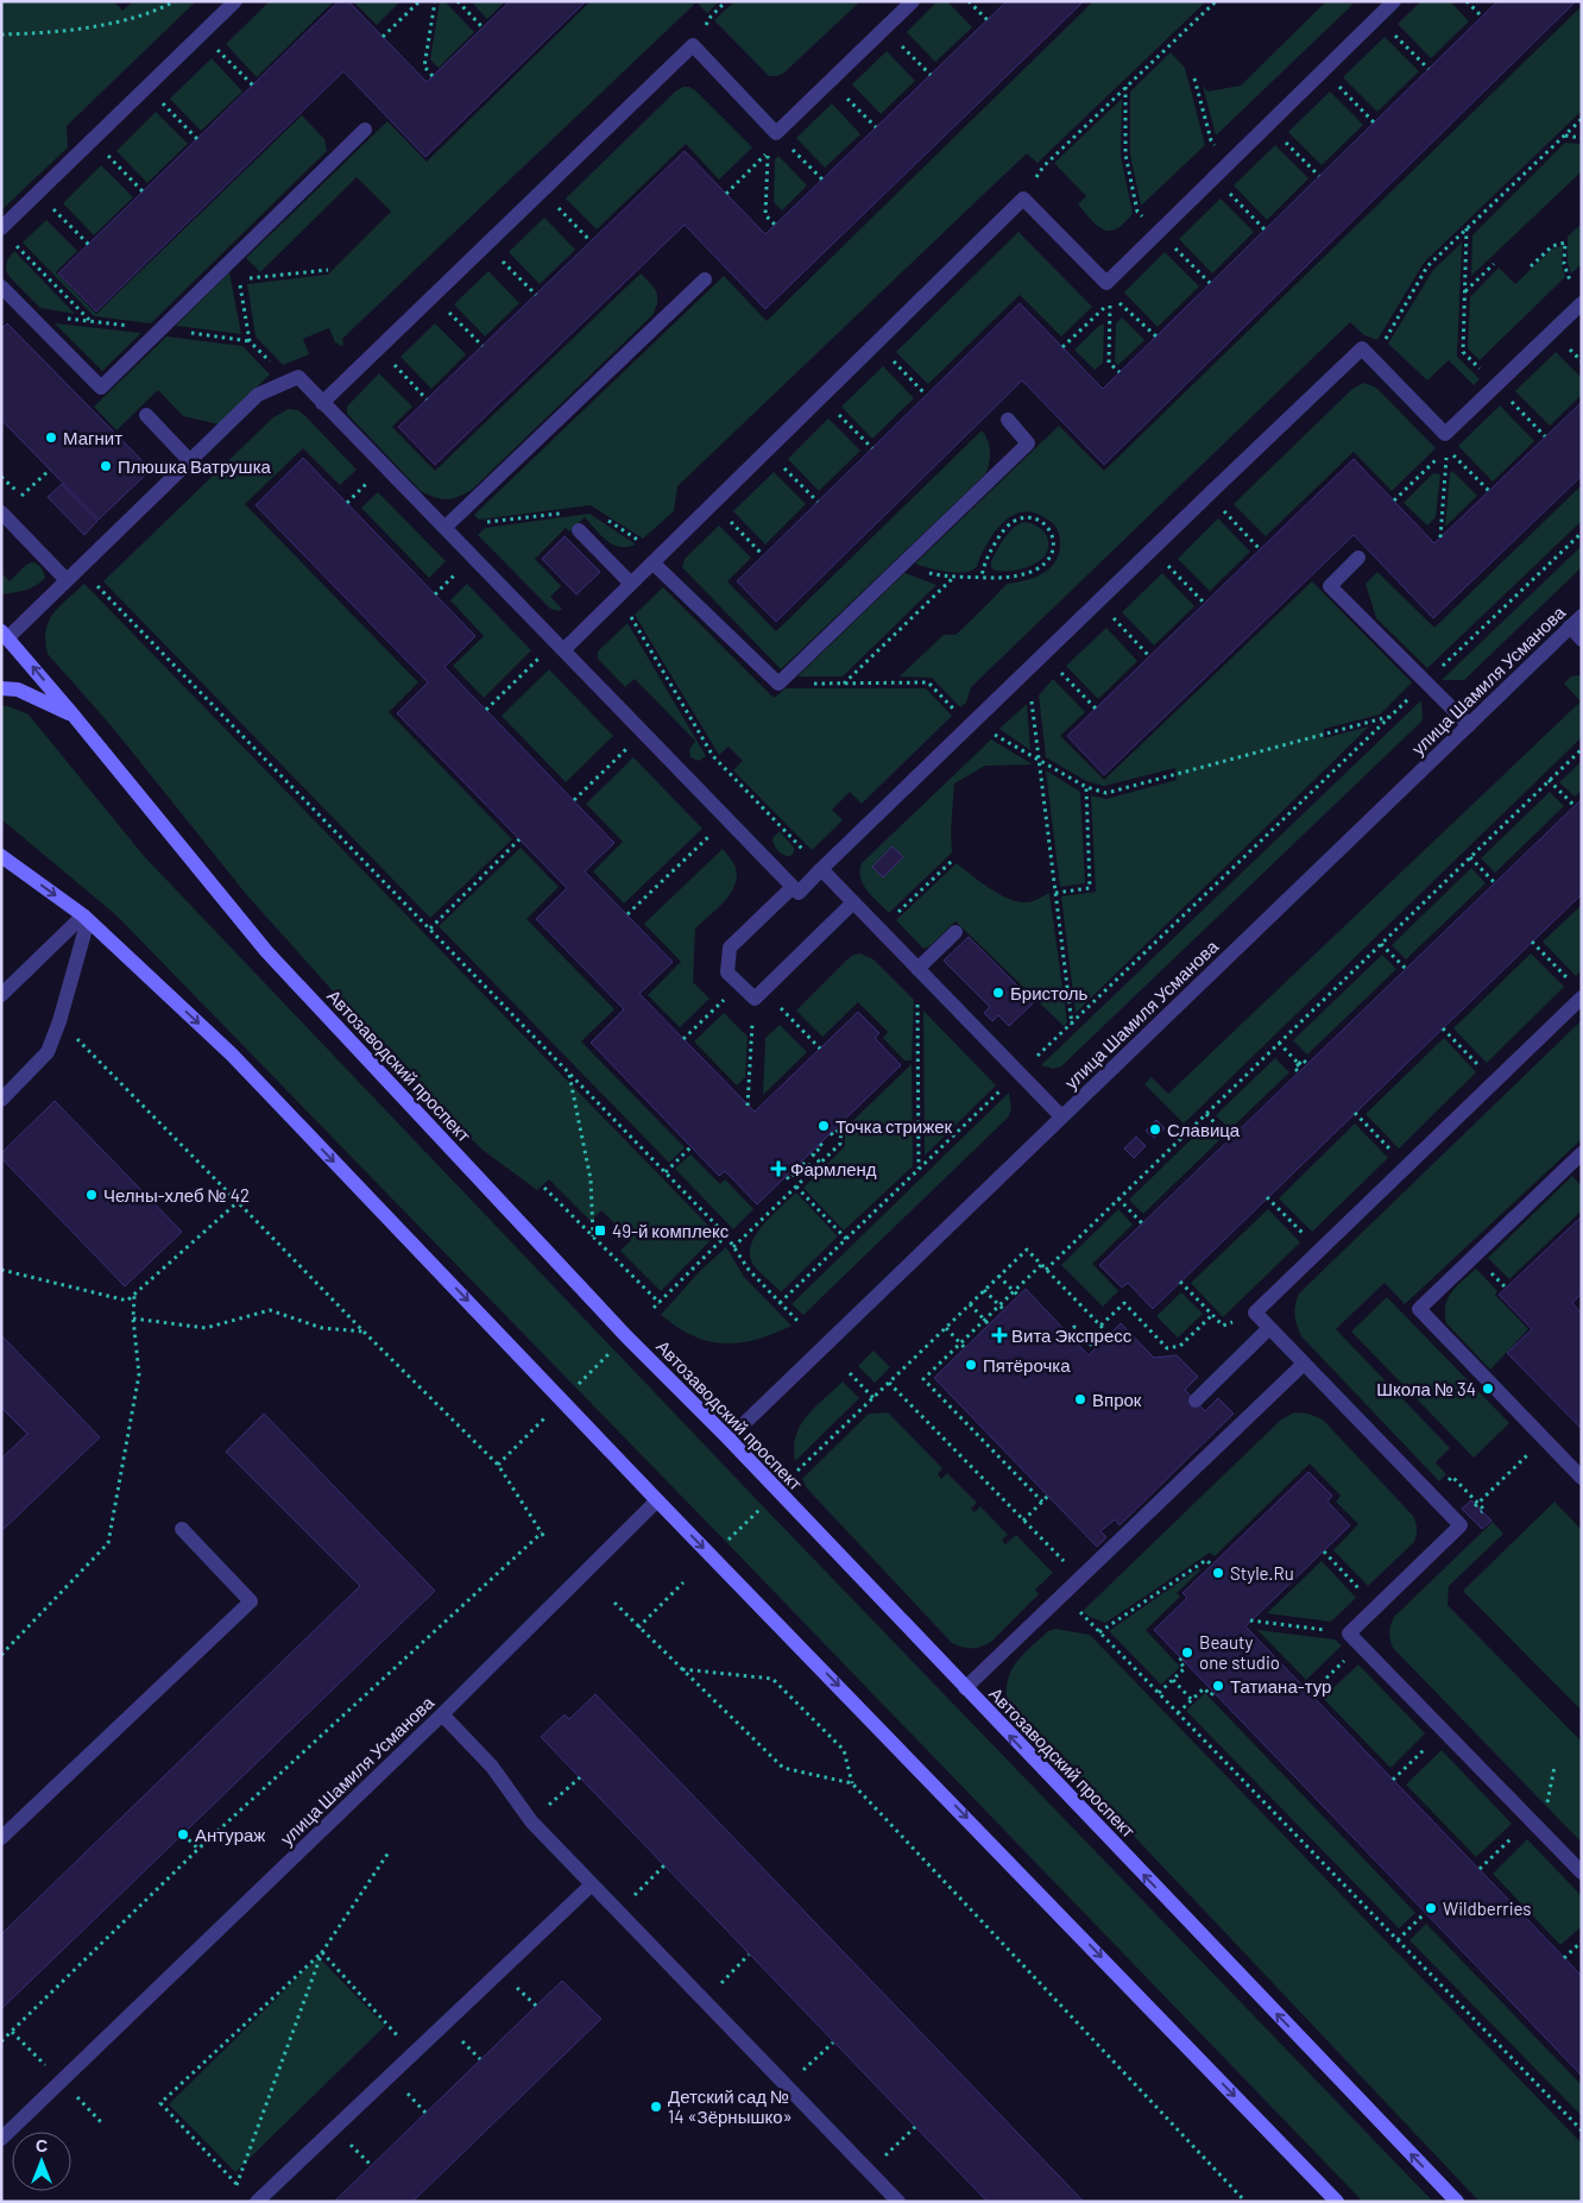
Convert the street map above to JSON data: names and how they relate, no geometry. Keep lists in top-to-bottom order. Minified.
{"streets":{"street":["улица Шамиля Усманова","Автозаводский проспект"]},"crossings":[["улица Шамиля Усманова","Автозаводский проспект"]],"places":{"other":["Магнит","Плюшка Ватрушка","Бристоль","Точка стрижек","Славица","Челны-хлеб № 42","Пятёрочка","Школа № 34","Впрок","Style.Ru","Beauty one studio","Татиана-тур","Антураж","Wildberries","Детский сад № 14 «Зёрнышко»"],"health":["Фармленд","Вита Экспресс"],"transit":["49-й комплекс"]},"north":"top"}
